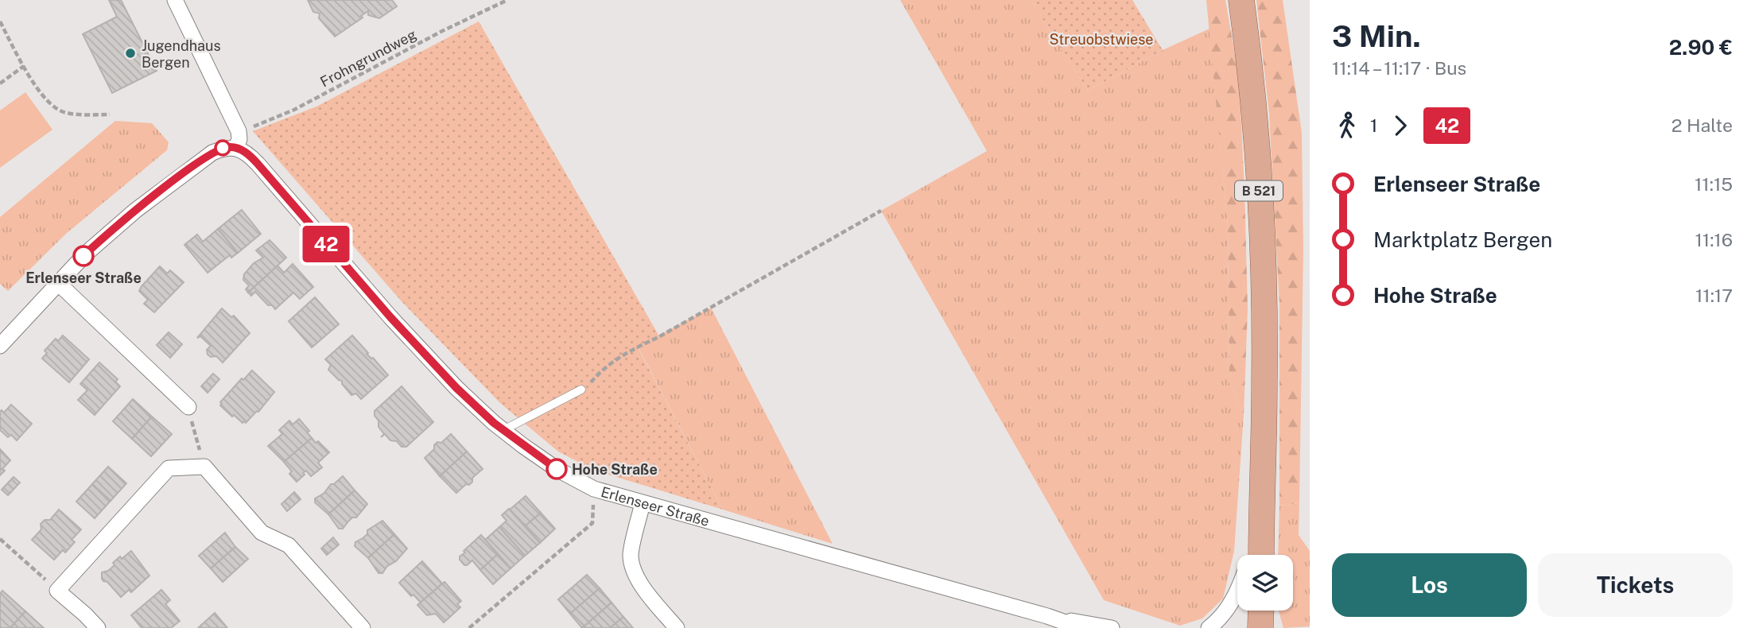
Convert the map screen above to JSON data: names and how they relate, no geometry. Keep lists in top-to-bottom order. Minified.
{"streets":{"main road":["B 521"],"street":["Erlenseer Straße"],"path":["Frohngrundweg"]},"parks":["Streuobstwiese"],"places":["Jugendhaus Bergen","Erlenseer Straße","Hohe Straße"],"lines":["bus line 42"],"page":{"on_map":"42","heading":["3 Min.","11:14 – 11:17 · Bus","2.90 €"],"legs":["1","42","2 Halte"],"list":[{"name":"Erlenseer Straße","value":"11:15"},{"name":"Marktplatz Bergen","value":"11:16"},{"name":"Hohe Straße","value":"11:17"}],"buttons":["Los","Tickets"]}}
